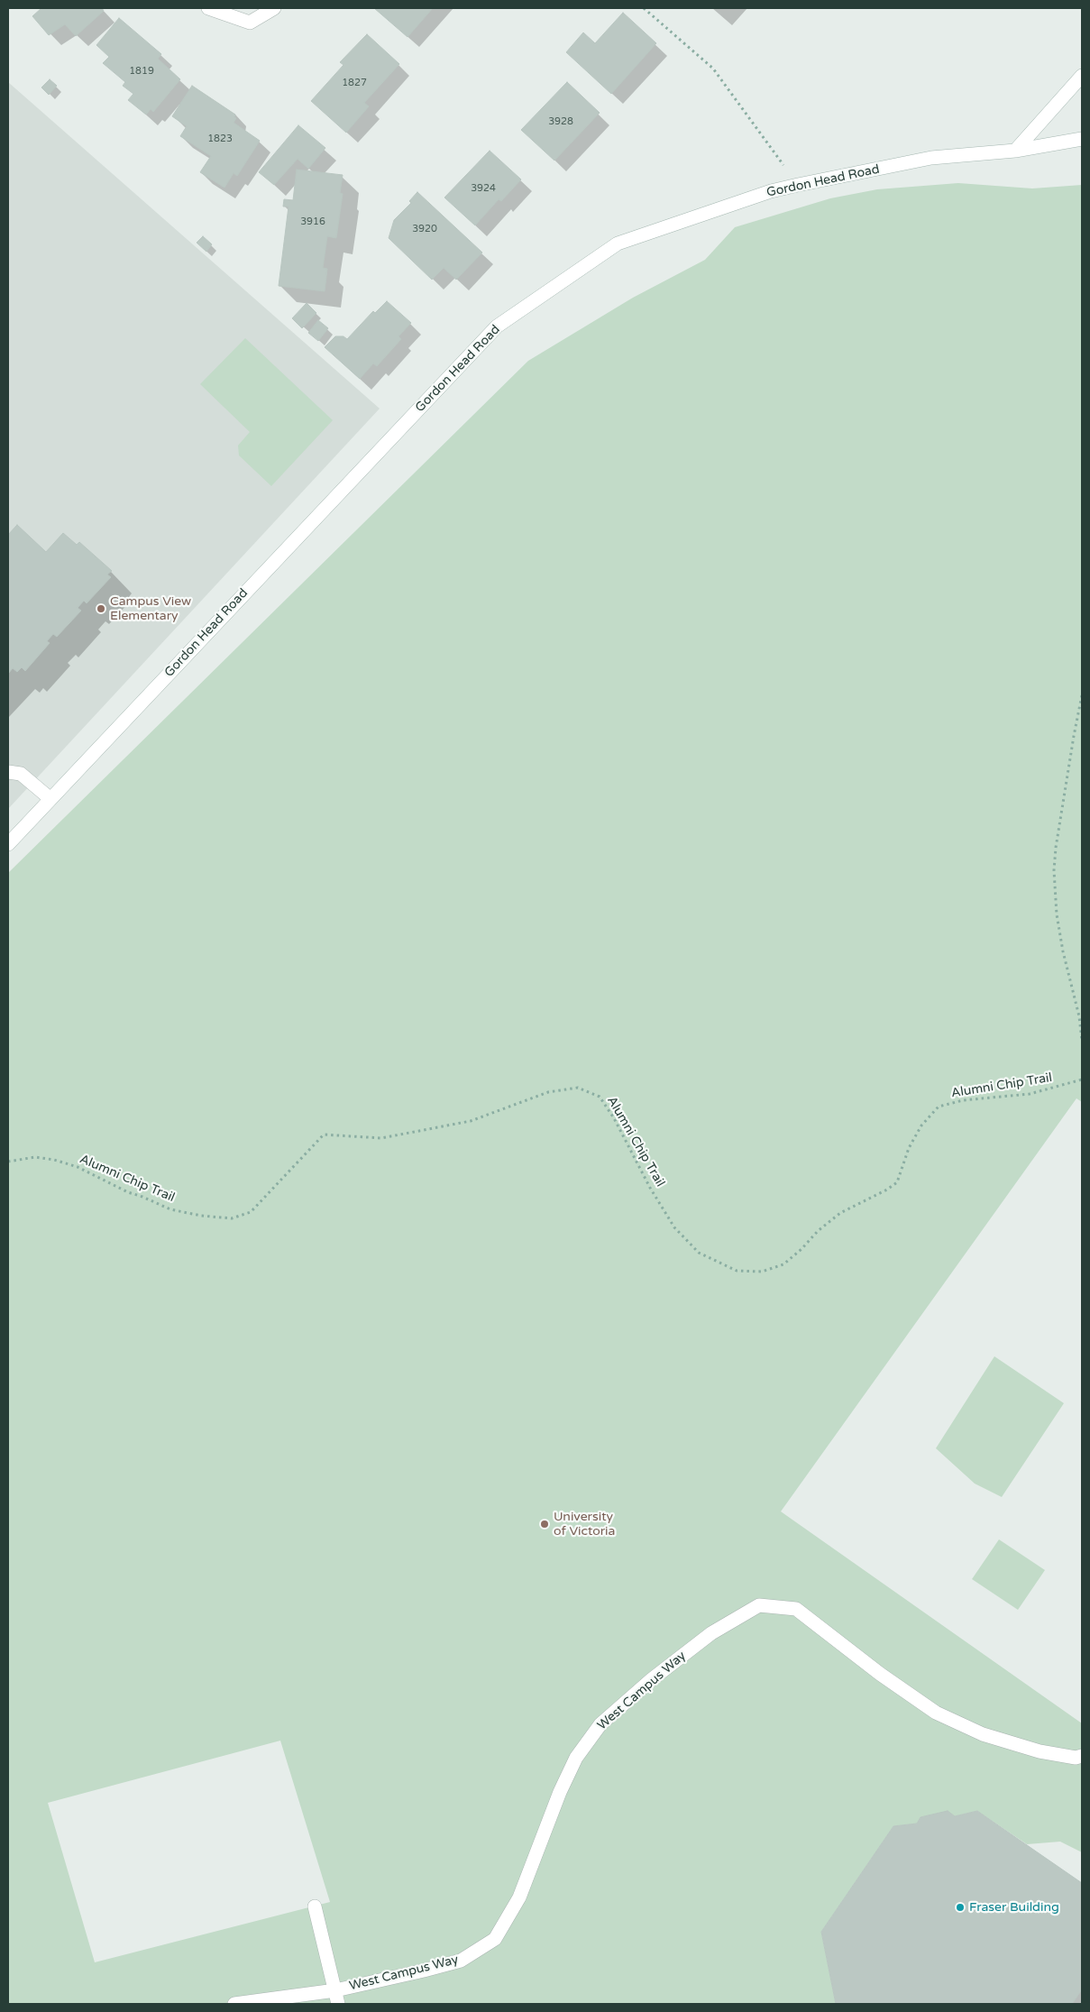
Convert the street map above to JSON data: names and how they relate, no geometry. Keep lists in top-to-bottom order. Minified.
{"streets":{"street":["Gordon Head Road","West Campus Way"],"path":["Alumni Chip Trail"]},"places":["Campus View Elementary","University of Victoria","Fraser Building"],"house_numbers":["1819","1827","3928","1823","3924","3916","3920"]}
